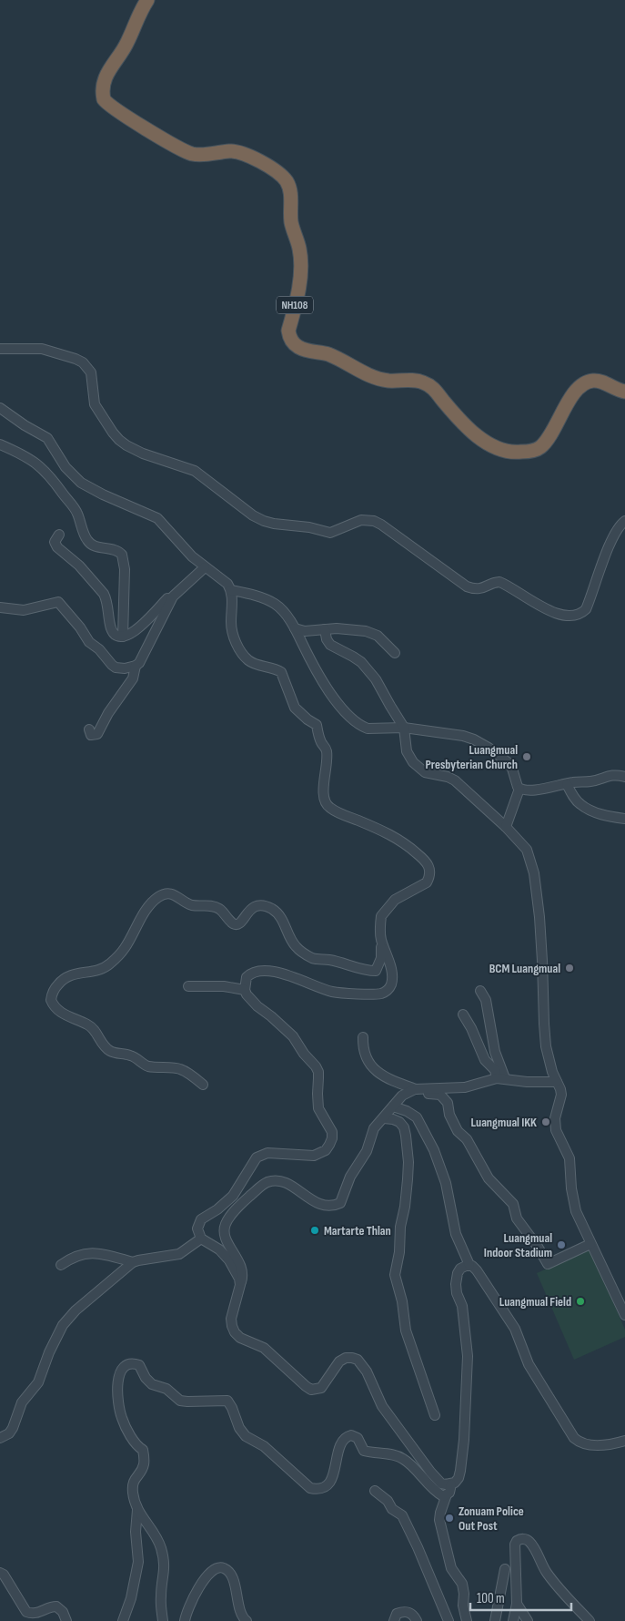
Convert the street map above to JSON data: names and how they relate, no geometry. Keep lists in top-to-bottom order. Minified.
{"streets":{"highway":["NH108"]},"places":["Luangmual Presbyterian Church","BCM Luangmual","Luangmual IKK","Martarte Thlan","Luangmual Indoor Stadium","Luangmual Field","Zonuam Police Out Post"],"scale_bar":"100 m"}
